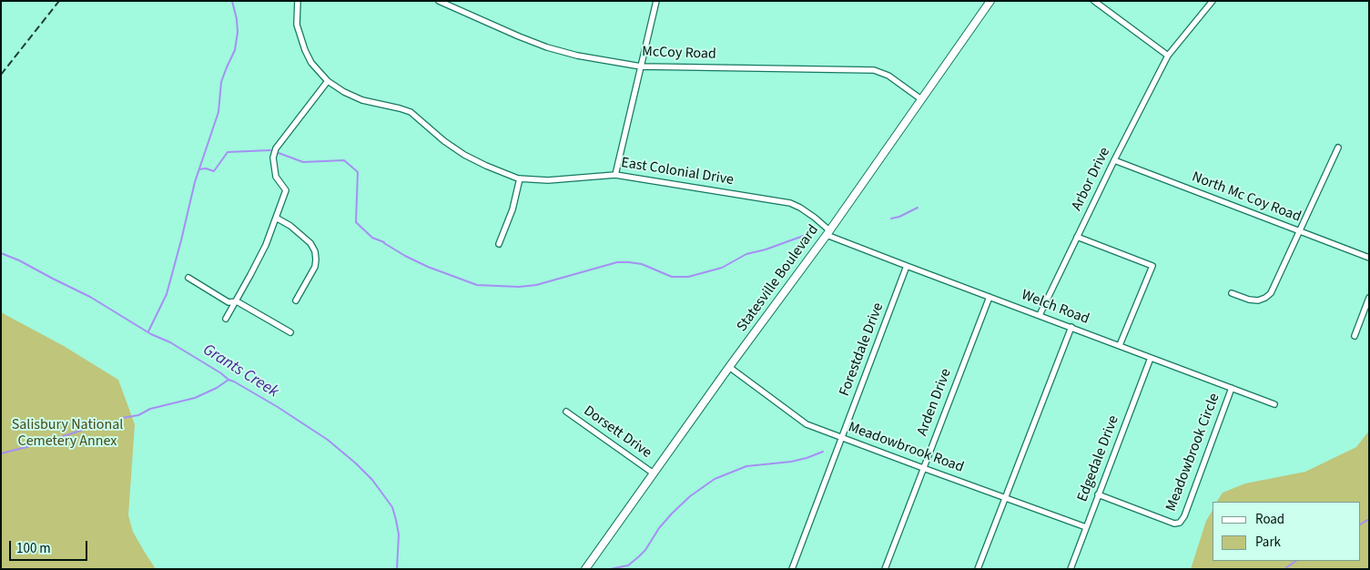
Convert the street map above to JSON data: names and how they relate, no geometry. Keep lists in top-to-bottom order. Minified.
{"streets":{"main road":["Statesville Boulevard"],"street":["McCoy Road","East Colonial Drive","Arbor Drive","North Mc Coy Road","Welch Road","Forestdale Drive","Arden Drive","Dorsett Drive","Meadowbrook Road","Meadowbrook Circle","Edgedale Drive"]},"crossings":[["McCoy Road","Statesville Boulevard"],["East Colonial Drive","Statesville Boulevard"],["East Colonial Drive","Welch Road"],["Arbor Drive","North Mc Coy Road"],["Arbor Drive","Welch Road"],["Statesville Boulevard","Welch Road"],["Statesville Boulevard","Dorsett Drive"],["Statesville Boulevard","Meadowbrook Road"],["Welch Road","Forestdale Drive"],["Welch Road","Arden Drive"],["Welch Road","Meadowbrook Circle"],["Welch Road","Edgedale Drive"],["Forestdale Drive","Meadowbrook Road"],["Arden Drive","Meadowbrook Road"],["Meadowbrook Road","Edgedale Drive"],["Meadowbrook Circle","Edgedale Drive"]],"water":["Grants Creek"],"parks":["Salisbury National Cemetery Annex"],"legend":["Road","Park"],"scale_bar":"100 m"}
